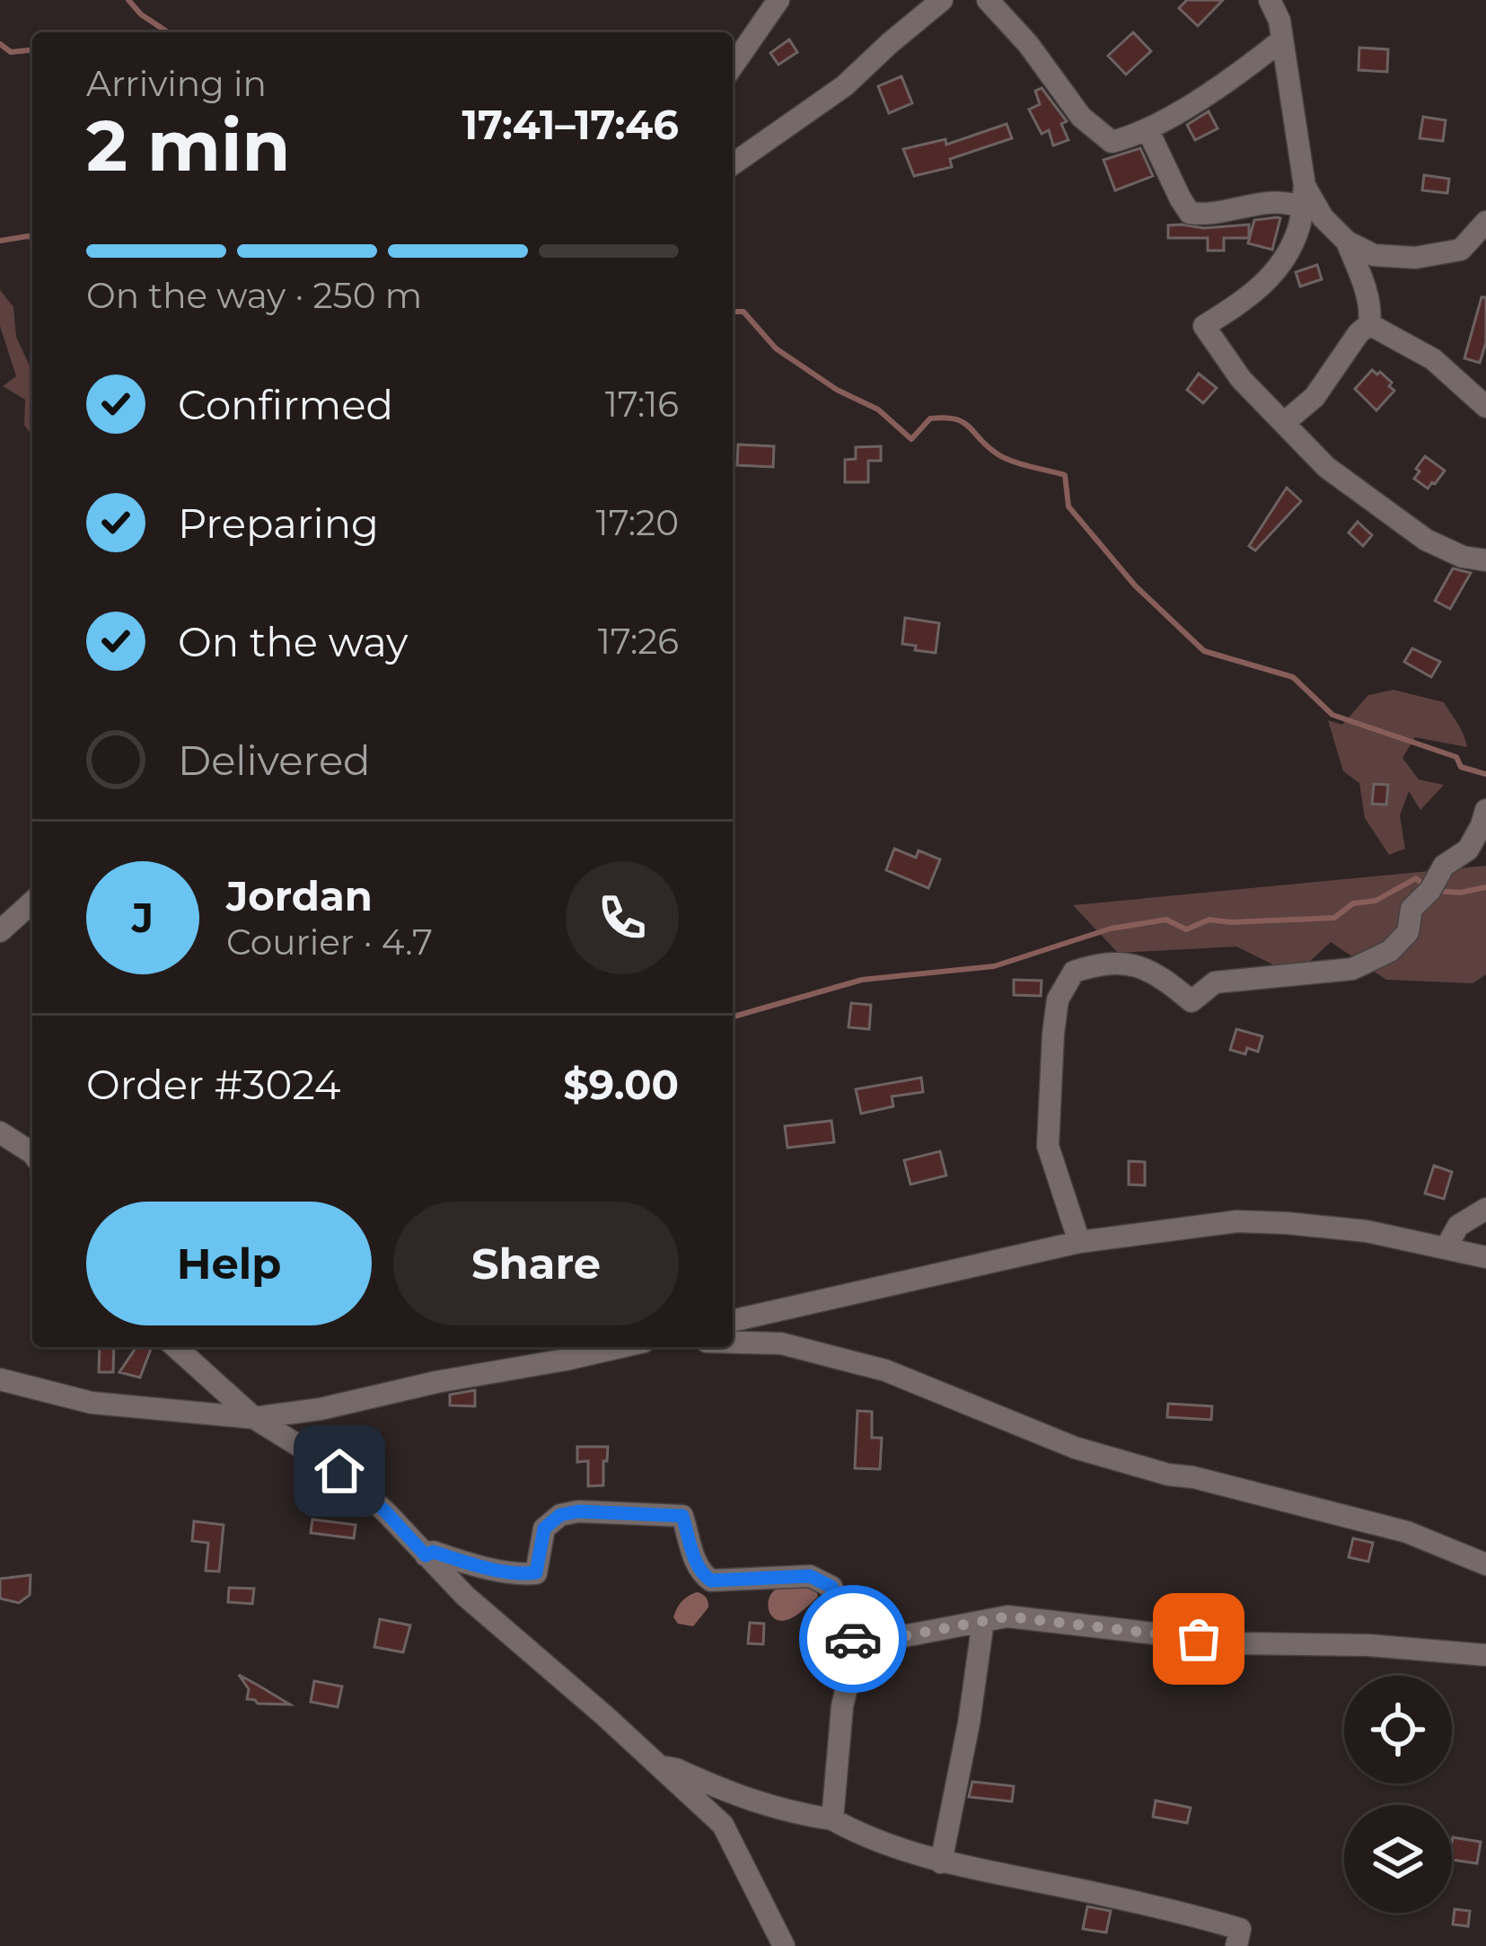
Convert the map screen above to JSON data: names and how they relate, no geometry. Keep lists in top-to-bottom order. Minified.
{"page":{"heading":["2 min","Arriving in","17:41–17:46"],"panel":["Jordan","Courier · 4.7","Order #3024","$9.00"],"bar":"On the way · 250 m","list":[["Confirmed","17:16"],["Preparing","17:20"],["On the way","17:26"],"Delivered"],"round":"J","buttons":["Help","Share"]}}
